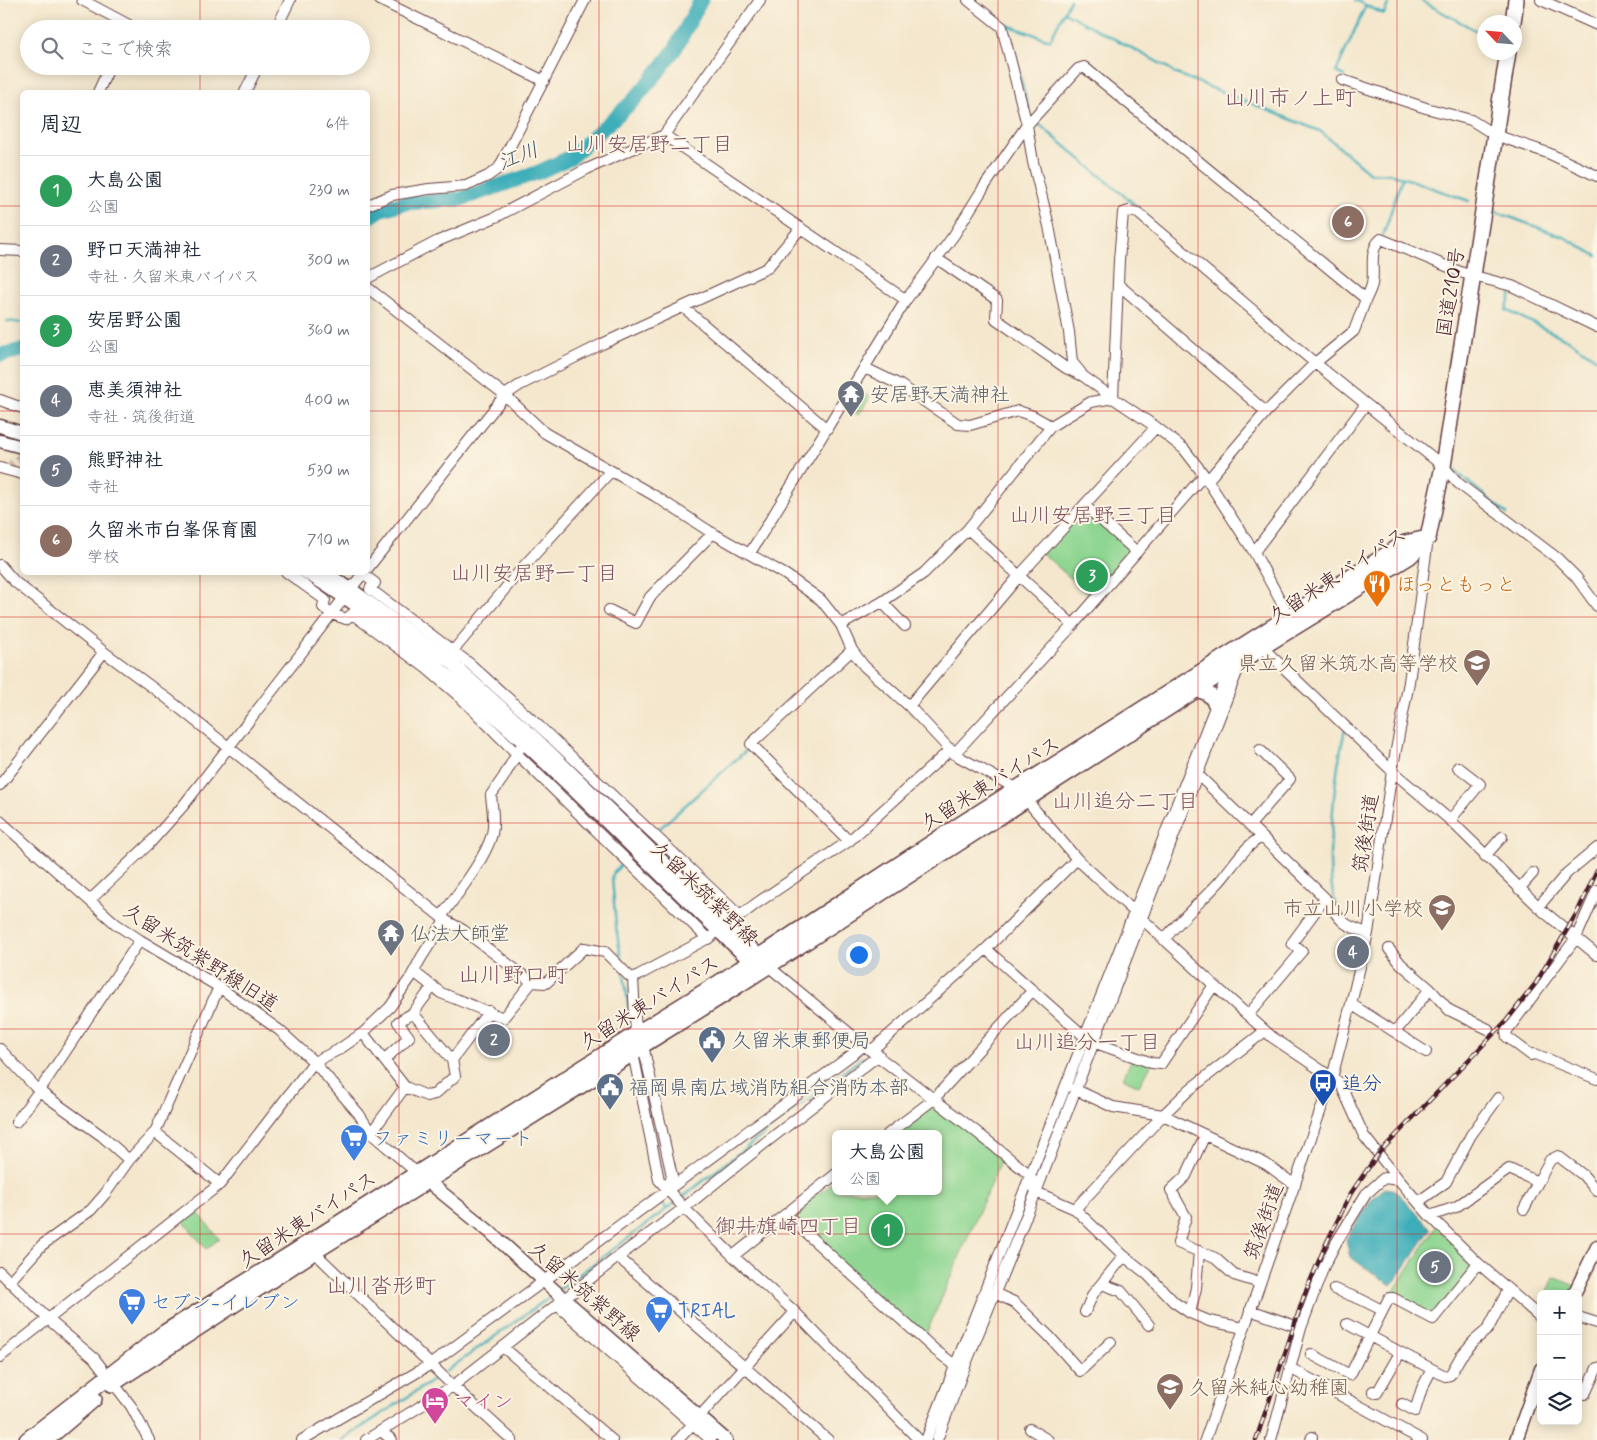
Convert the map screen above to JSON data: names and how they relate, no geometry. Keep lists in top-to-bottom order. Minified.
{"streets":{"highway":["国道210号","久留米東バイパス"],"main road":["久留米筑紫野線"],"street":["筑後街道","久留米筑紫野線旧道"]},"crossings":[["国道210号","久留米東バイパス"],["国道210号","筑後街道"],["久留米東バイパス","筑後街道"],["久留米東バイパス","久留米筑紫野線"],["久留米東バイパス","久留米筑紫野線旧道"],["久留米筑紫野線","久留米筑紫野線旧道"]],"districts":["山川市ノ上町","山川安居野二丁目","山川安居野三丁目","山川安居野一丁目","山川追分二丁目","山川野口町","山川追分一丁目","御井旗崎四丁目","山川沓形町"],"water":["江川"],"places":{"temple":["安居野天満神社","仏法大師堂"],"restaurant":["ほっともっと"],"school or university":["県立久留米筑水高等学校","市立山川小学校","久留米純心幼稚園"],"public building":["久留米東郵便局","福岡県南広域消防組合消防本部"],"bus stop":["追分"],"supermarket":["ファミリーマート","セブン-イレブン","TRIAL"],"hotel":["マイン"]},"north":"top left","page":{"search":"ここで検索","heading":["周辺","6件"],"list":[{"mark":"1","name":"大島公園","note":"公園","value":"230 m"},{"mark":"2","name":"野口天満神社","note":"寺社 · 久留米東バイパス","value":"300 m"},{"mark":"3","name":"安居野公園","note":"公園","value":"360 m"},{"mark":"4","name":"恵美須神社","note":"寺社 · 筑後街道","value":"400 m"},{"mark":"5","name":"熊野神社","note":"寺社","value":"530 m"},{"mark":"6","name":"久留米市白峯保育園","note":"学校","value":"710 m"}],"pins":["6","3","4","2","1","5"],"popup":["大島公園","公園"],"map_buttons":["+","−"]}}
